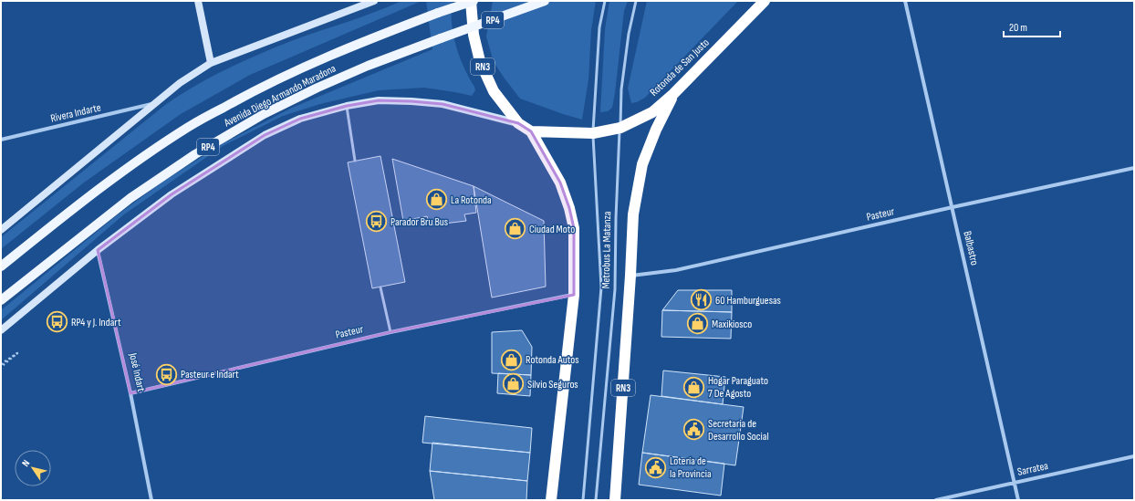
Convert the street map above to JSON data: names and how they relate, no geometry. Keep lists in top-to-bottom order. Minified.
{"streets":{"highway":["RN3","Rotonda de San Justo"],"main road":["RP4","Avenida Diego Armando Maradona"],"street":["Rivera Indarte","Pasteur","Balbastro","José Indart","Sarratea"],"lane":["Metrobus La Matanza"]},"crossings":[["RN3","Rotonda de San Justo"],["RN3","Pasteur"],["Rotonda de San Justo","Metrobus La Matanza"],["Pasteur","Balbastro"],["Pasteur","José Indart"],["Balbastro","Sarratea"]],"places":{"shop":["La Rotonda","Ciudad Moto","Maxikiosco","Rotonda Autos","Silvio Seguros","Hogar Paraguato 7 De Agosto"],"bus stop":["Parador Bru Bus","RP4 y J. Indart","Pasteur e Indart"],"restaurant":["60 Hamburguesas"],"public building":["Secretaria de Desarrollo Social","Lotería de la Provincia"]},"scale_bar":"20 m","north":"top left"}
